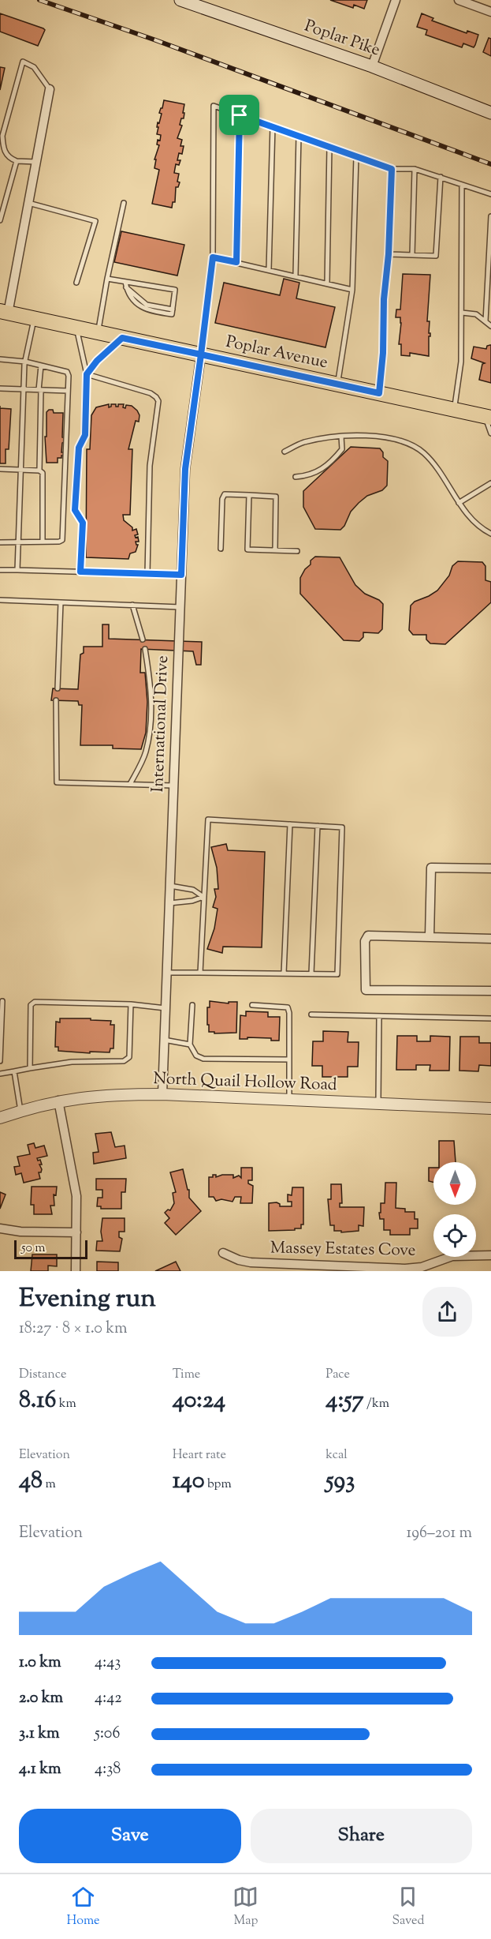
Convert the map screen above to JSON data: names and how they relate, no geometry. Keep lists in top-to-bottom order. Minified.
{"streets":{"main road":["Poplar Pike","Poplar Avenue"],"street":["International Drive","North Quail Hollow Road","Massey Estates Cove"]},"crossings":[["Poplar Avenue","International Drive"],["International Drive","North Quail Hollow Road"]],"scale_bar":"50 m","north":"bottom","page":{"scale":"50 m","heading":["Evening run","18:27 · 8 × 1.0 km"],"stats":[["Distance","8.16 km"],["Time","40:24"],["Pace","4:57 /km"],["Elevation","48 m"],["Heart rate","140 bpm"],["kcal","593"]],"chart":["Elevation","196–201 m"],"list":[{"name":"1.0 km","note":"4:43"},{"name":"2.0 km","note":"4:42"},{"name":"3.1 km","note":"5:06"},{"name":"4.1 km","note":"4:38"}],"buttons":["Save","Share"],"tabs":["Home","Map","Saved"]}}
